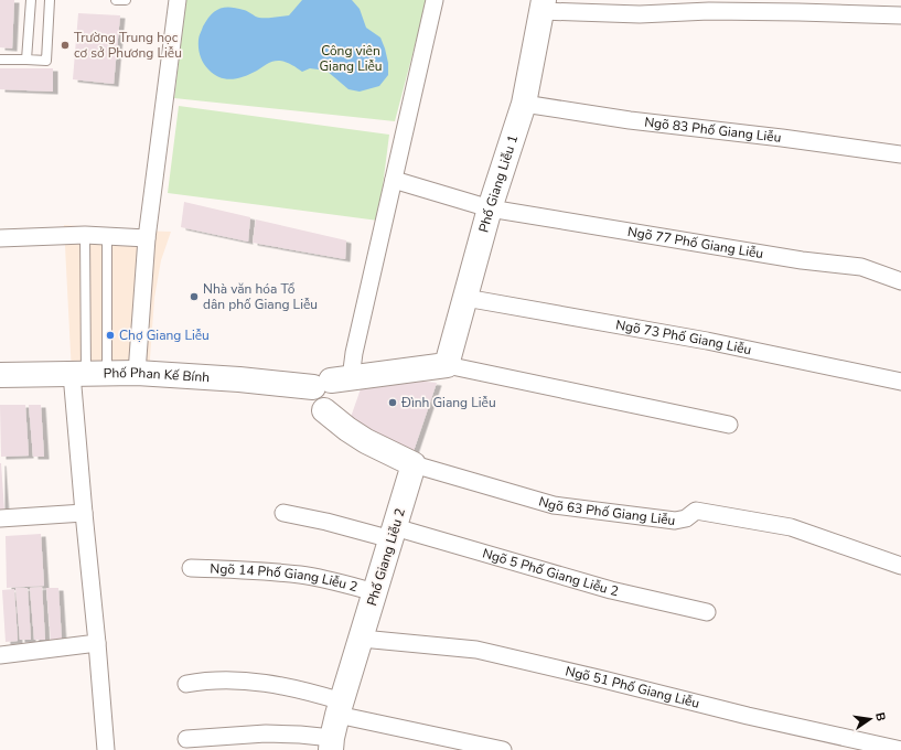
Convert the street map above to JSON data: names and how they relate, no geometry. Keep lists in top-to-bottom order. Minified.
{"streets":{"main road":["Phố Giang Liễu 1","Phố Phan Kế Bính","Phố Giang Liễu 2"],"street":["Ngõ 83 Phố Giang Liễu","Ngõ 77 Phố Giang Liễu","Ngõ 73 Phố Giang Liễu","Ngõ 63 Phố Giang Liễu","Ngõ 5 Phố Giang Liễu 2","Ngõ 14 Phố Giang Liễu 2","Ngõ 51 Phố Giang Liễu"]},"crossings":[["Ngõ 83 Phố Giang Liễu","Phố Giang Liễu 1"],["Phố Giang Liễu 1","Ngõ 77 Phố Giang Liễu"],["Phố Giang Liễu 1","Ngõ 73 Phố Giang Liễu"],["Phố Giang Liễu 1","Phố Phan Kế Bính"],["Ngõ 63 Phố Giang Liễu","Phố Giang Liễu 2"],["Phố Giang Liễu 2","Ngõ 5 Phố Giang Liễu 2"],["Phố Giang Liễu 2","Ngõ 14 Phố Giang Liễu 2"],["Phố Giang Liễu 2","Ngõ 51 Phố Giang Liễu"]],"parks":["Công viên Giang Liễu"],"places":["Trường Trung học cơ sở Phương Liễu","Nhà văn hóa Tổ dân phố Giang Liễu","Chợ Giang Liễu","Đình Giang Liễu"],"north":"right"}
